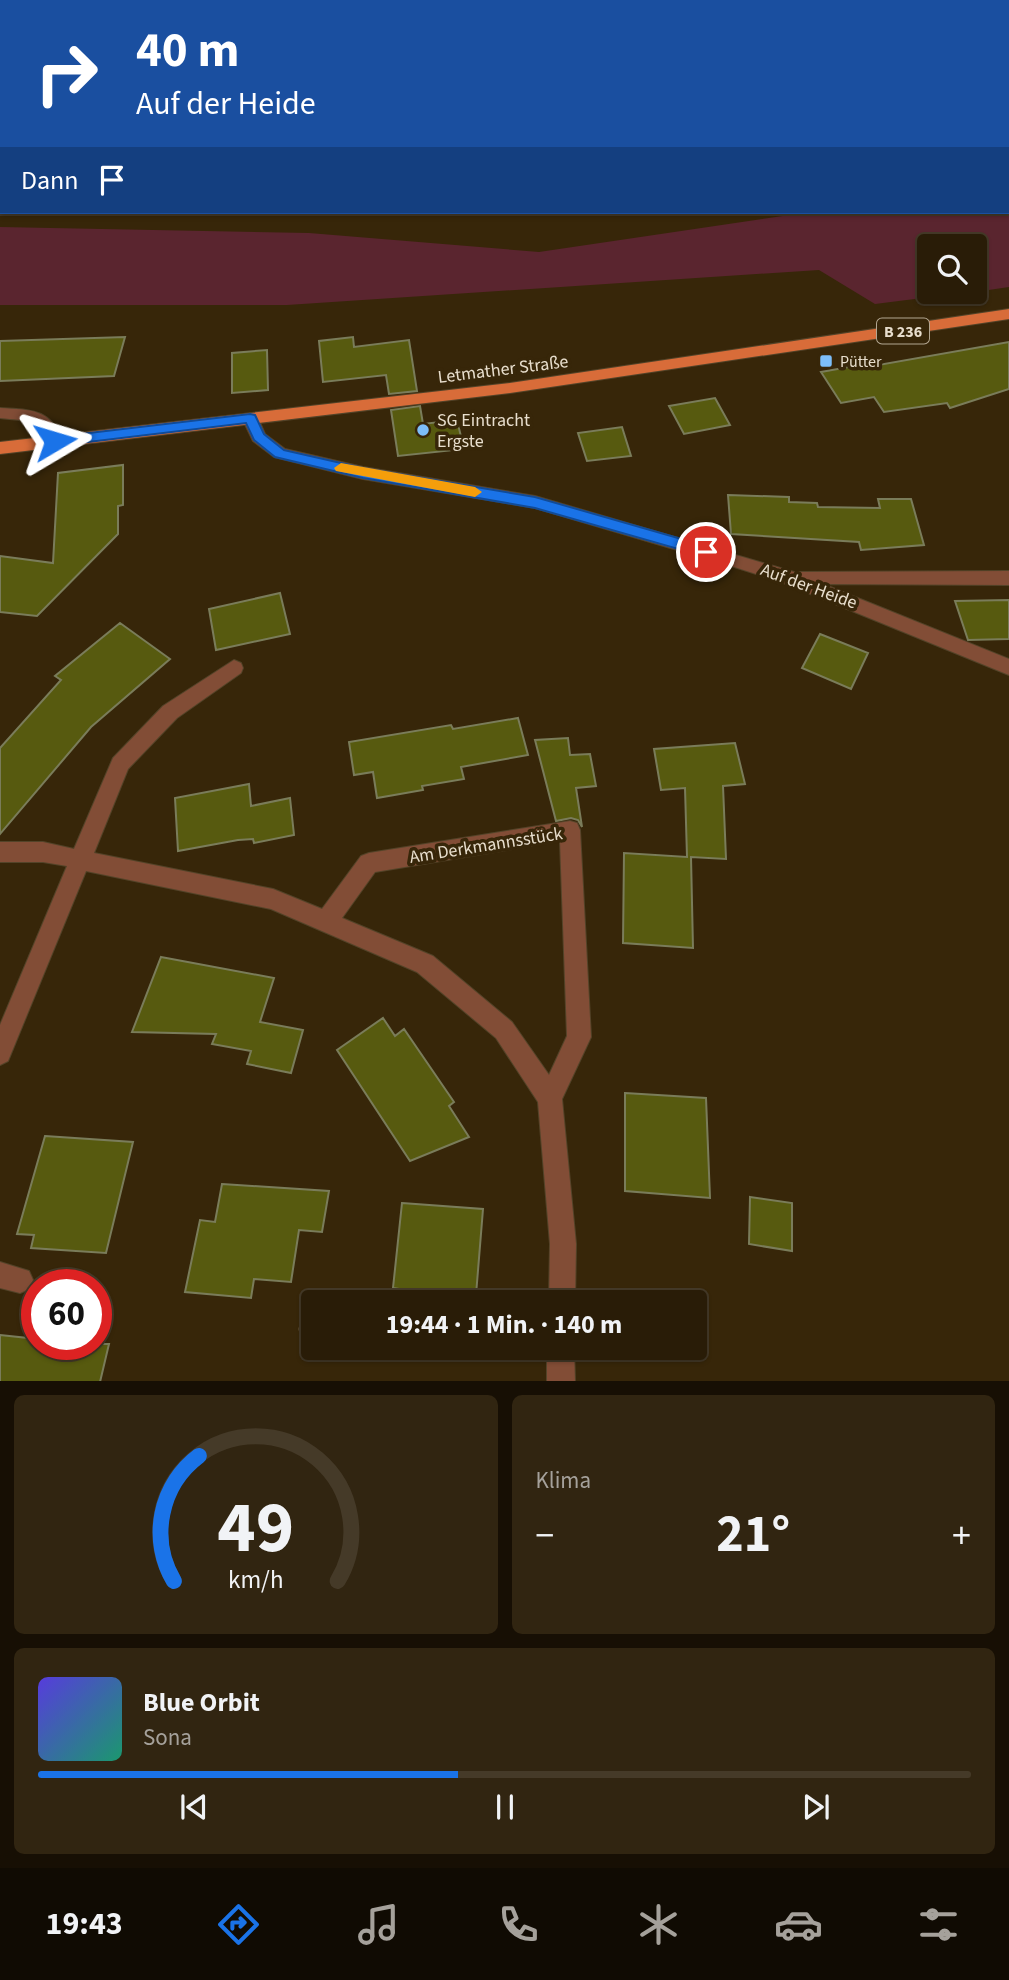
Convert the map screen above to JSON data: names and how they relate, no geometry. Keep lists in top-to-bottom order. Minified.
{"streets":{"main road":["B 236","Letmather Straße"],"street":["Auf der Heide","Am Derkmannsstück"]},"crossings":[["Letmather Straße","Auf der Heide"]],"places":{"transit":["Pütter"],"other":["SG Eintracht Ergste"]},"page":{"turn":["40 m","Auf der Heide"],"then":"Dann","limit":"60","trip":"19:44 · 1 Min. · 140 m","tile":"Klima","heat":["−","21°","+"],"song":["Blue Orbit","Sona"],"tabs":"19:43","gauge":["49","km/h"]}}
